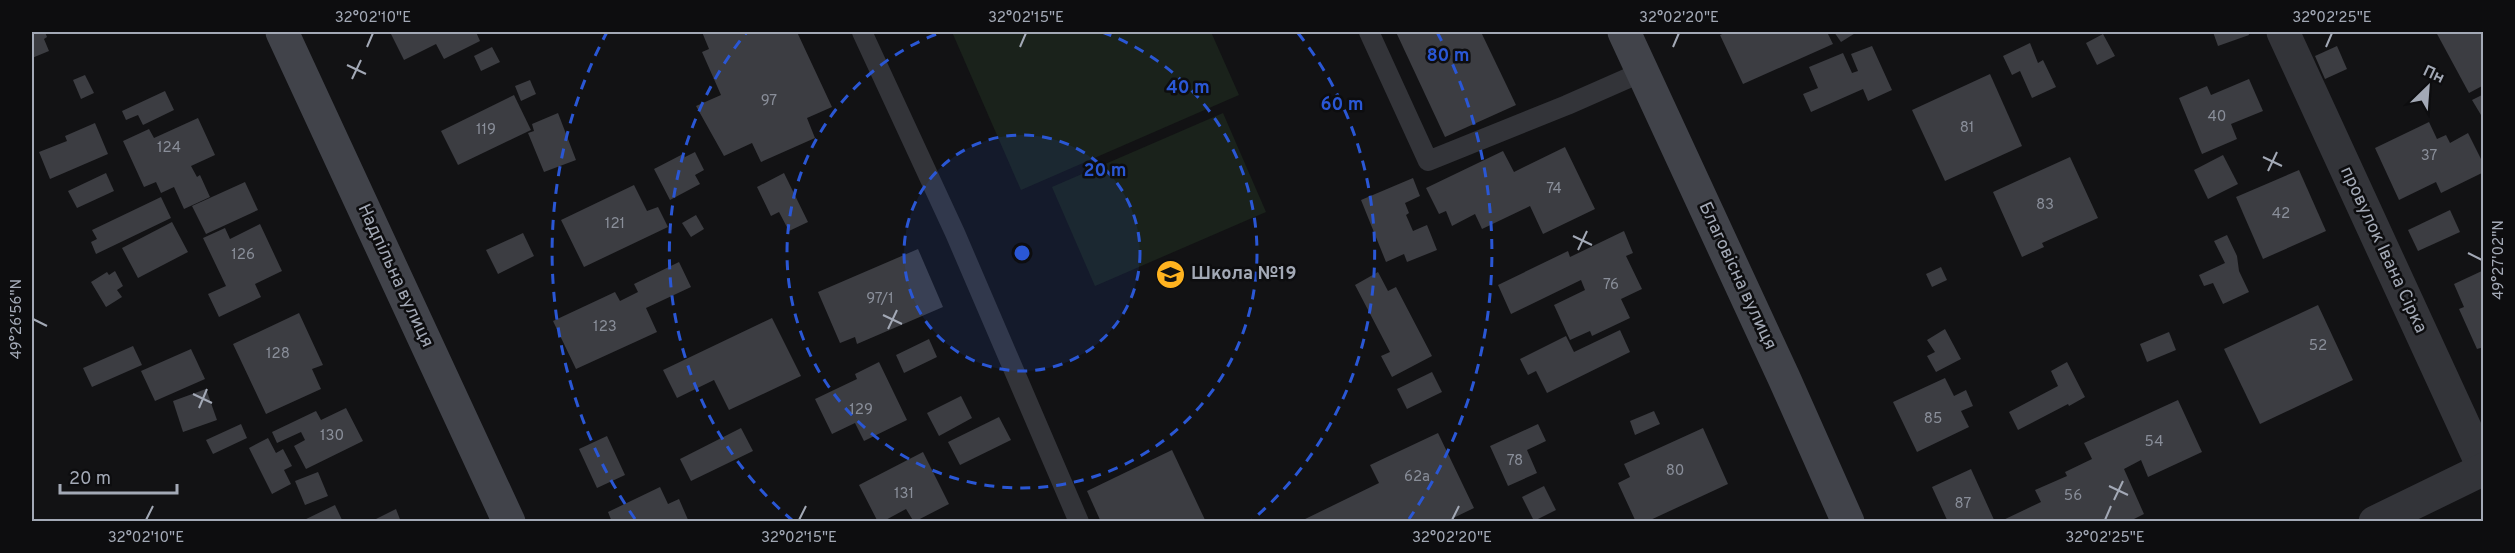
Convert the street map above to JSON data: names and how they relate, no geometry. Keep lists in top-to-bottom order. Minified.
{"streets":{"main road":["Надпільна вулиця","Благовісна вулиця"],"street":["провулок Івана Сірка"]},"places":{"school or university":["Школа №19"]},"house_numbers":["97","40","81","119","124","37","74","83","42","121","126","76","97/1","123","52","128","129","85","130","54","78","80","62а","131","56","87"],"scale_bar":"20 m","north":"top right","coordinates":["32°02'10\"E","32°02'15\"E","32°02'20\"E","32°02'25\"E","49°27'02\"N","49°26'56\"N"],"rings":["80 m","40 m","60 m","20 m"]}
